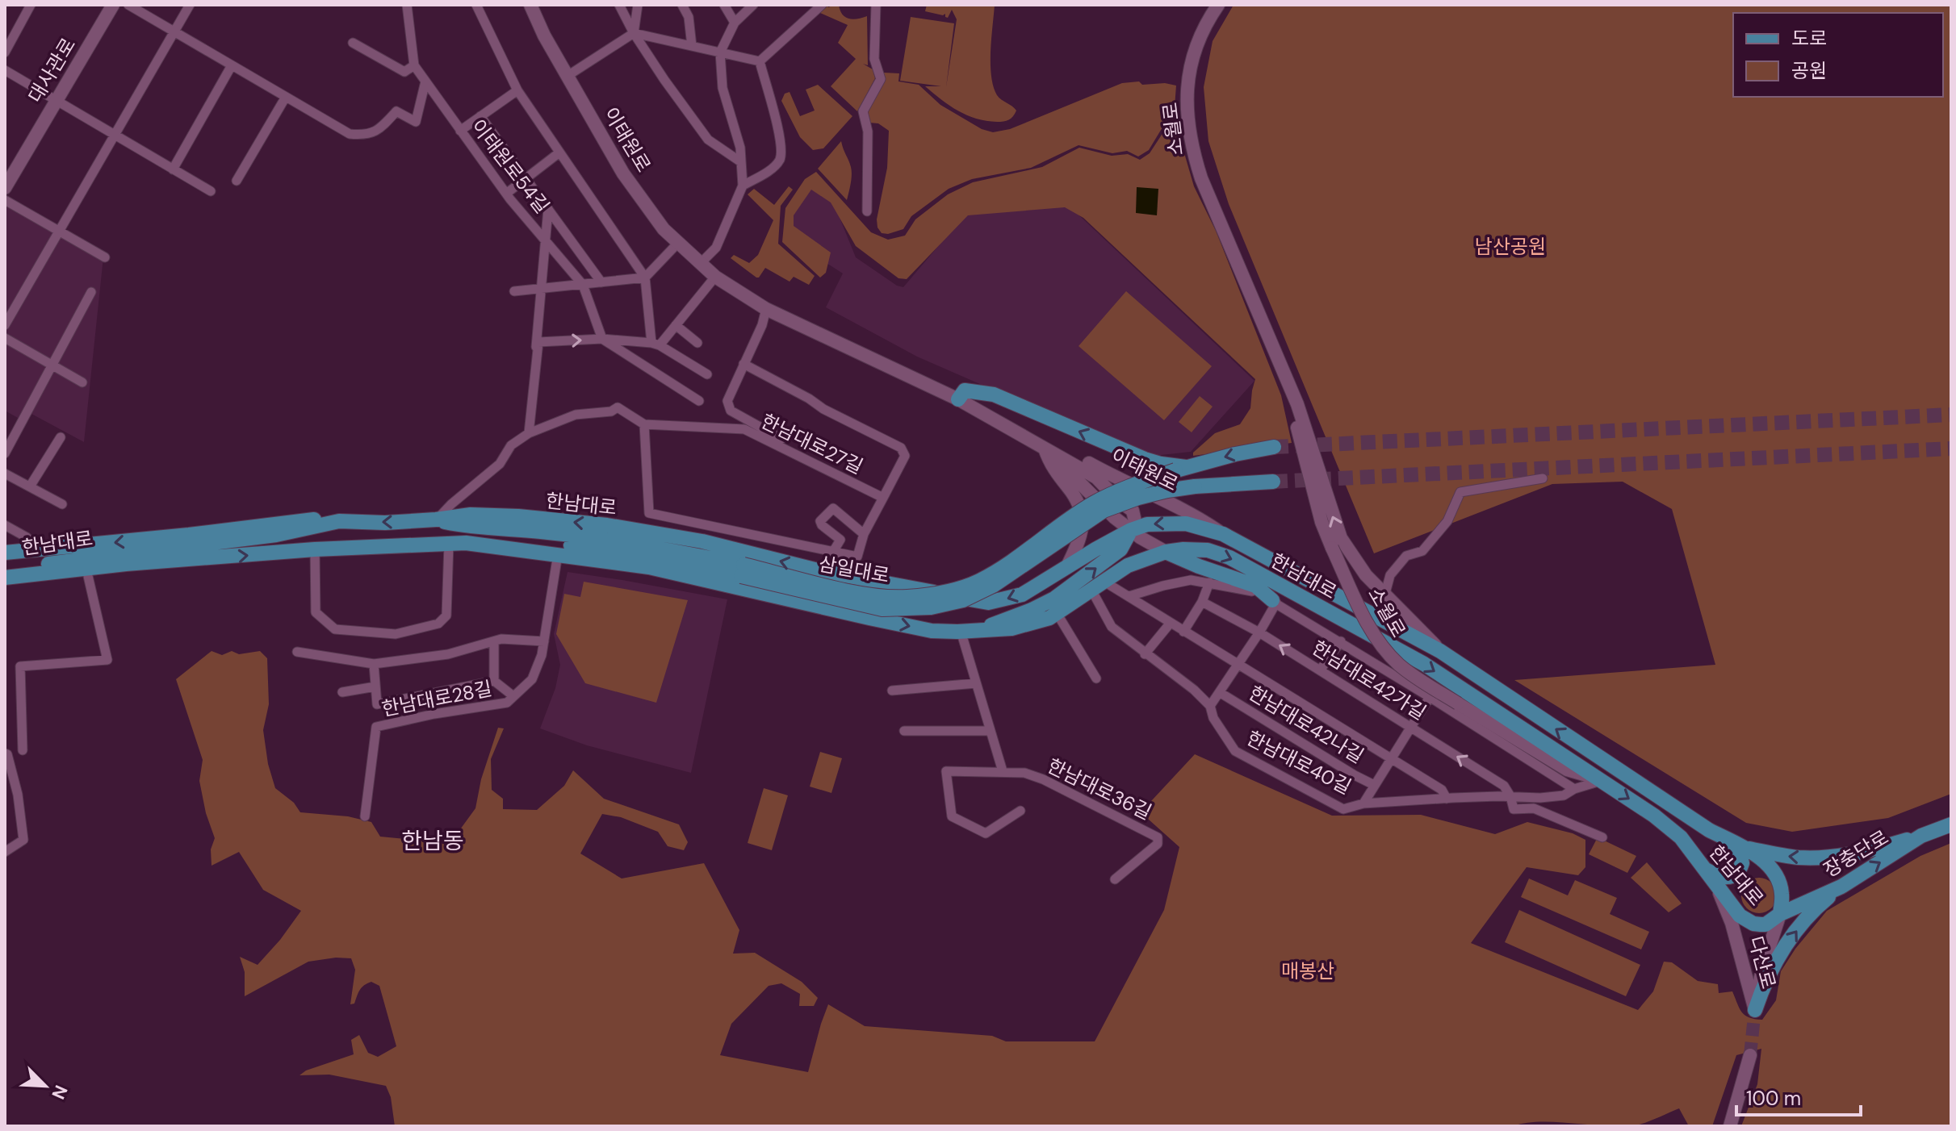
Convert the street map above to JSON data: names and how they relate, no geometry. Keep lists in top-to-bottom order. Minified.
{"streets":{"main road":["대사관로","소월로","이태원로","한남대로","삼일대로","장충단로","다산로"],"street":["이태원로54길","한남대로27길","한남대로42가길","한남대로28길","한남대로42나길","한남대로40길","한남대로36길"]},"crossings":[["소월로","한남대로"],["소월로","한남대로40길"],["이태원로","한남대로"],["한남대로27길","한남대로"],["한남대로27길","삼일대로"],["한남대로","삼일대로"],["한남대로","한남대로28길"],["한남대로","한남대로40길"],["한남대로","장충단로"],["한남대로","다산로"],["한남대로42가길","한남대로40길"],["장충단로","다산로"]],"one_way":["장충단로"],"districts":["한남동"],"parks":["남산공원","매봉산"],"legend":["도로","공원"],"scale_bar":"100 m","north":"bottom right"}
